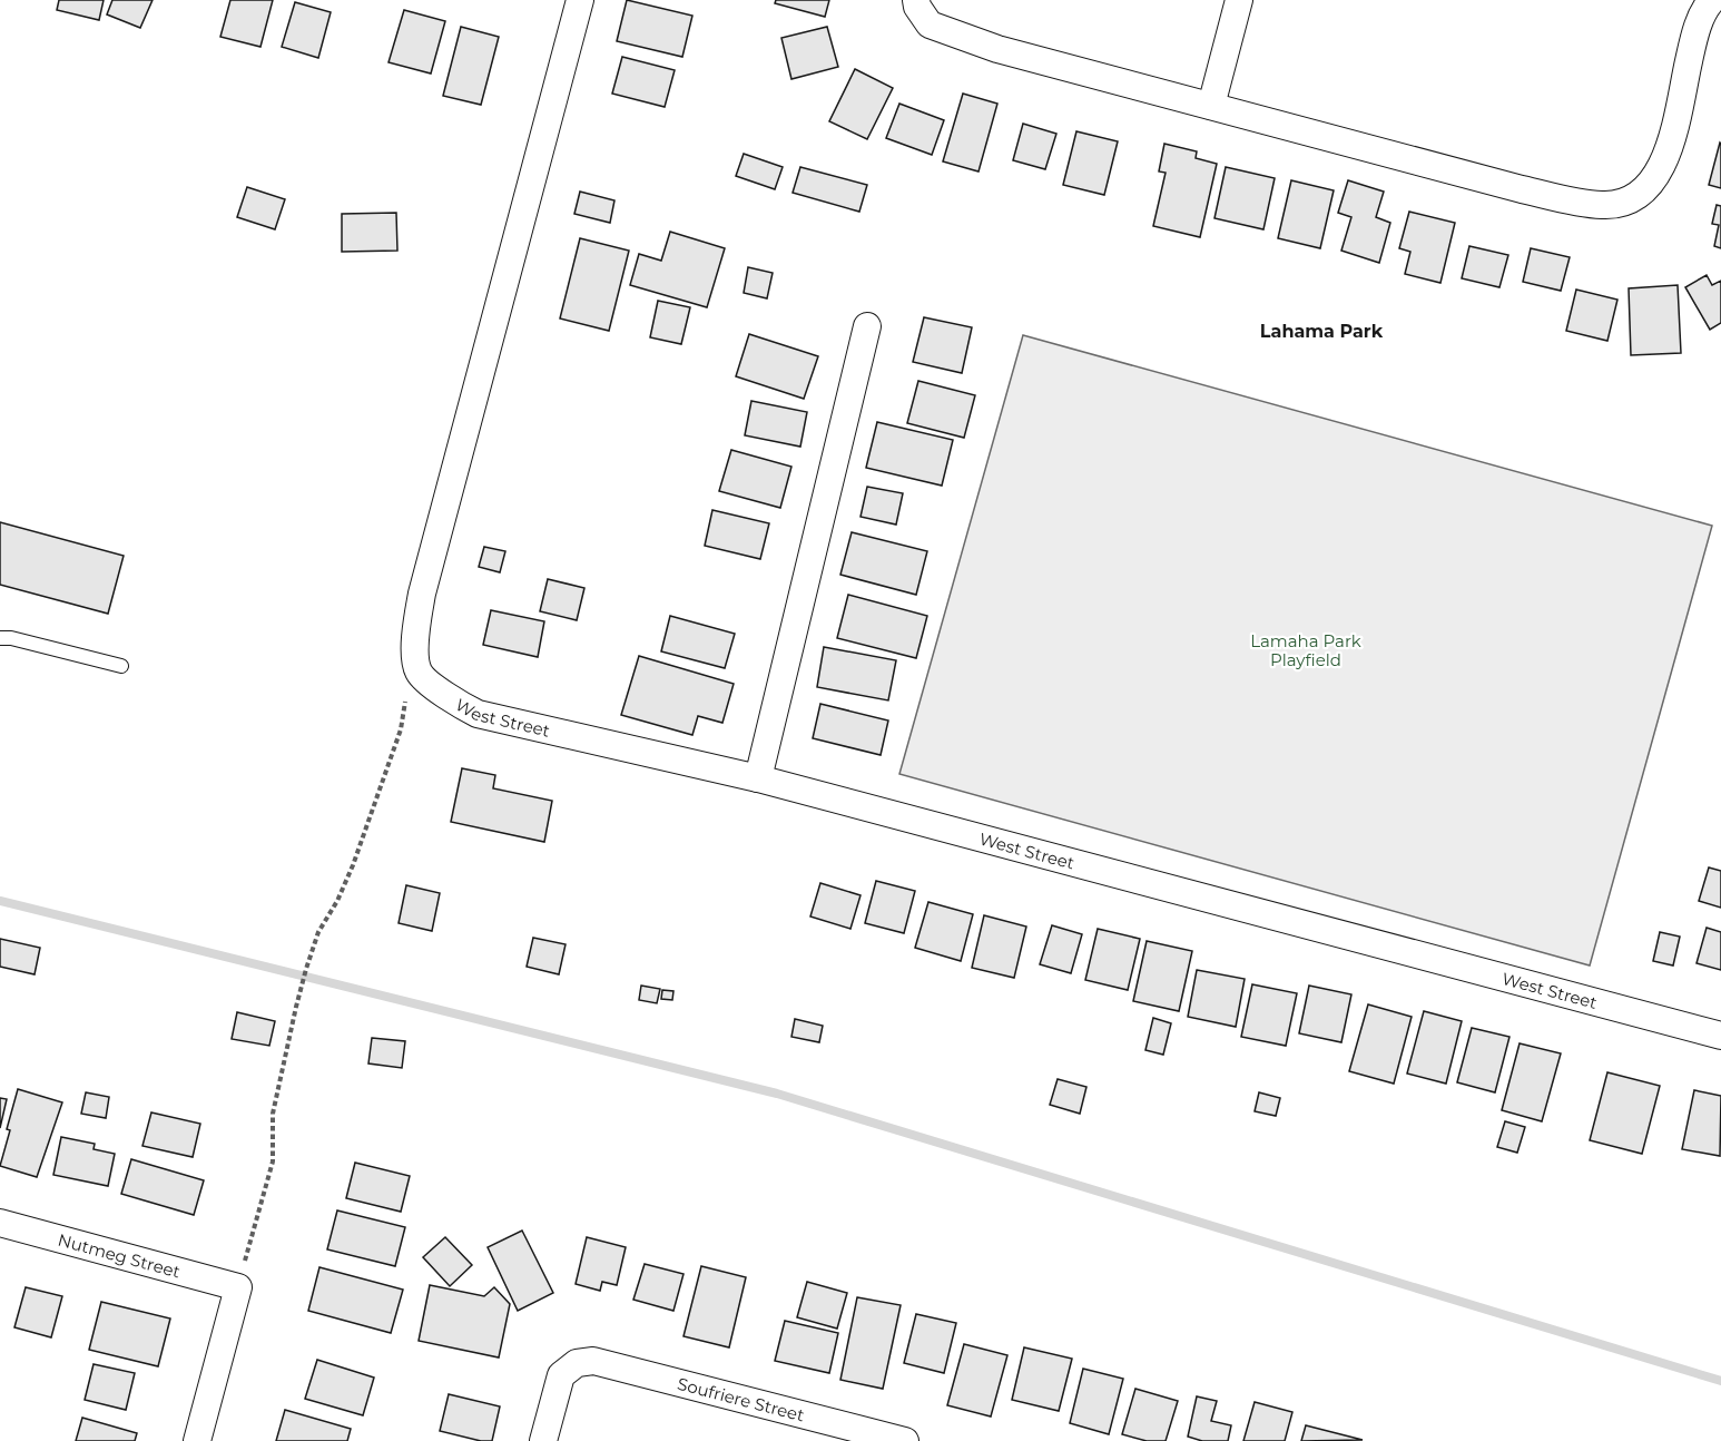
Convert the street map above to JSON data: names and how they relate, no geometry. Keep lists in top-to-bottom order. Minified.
{"streets":{"street":["West Street","Nutmeg Street","Soufriere Street"]},"districts":["Lahama Park"],"parks":["Lamaha Park Playfield"]}
